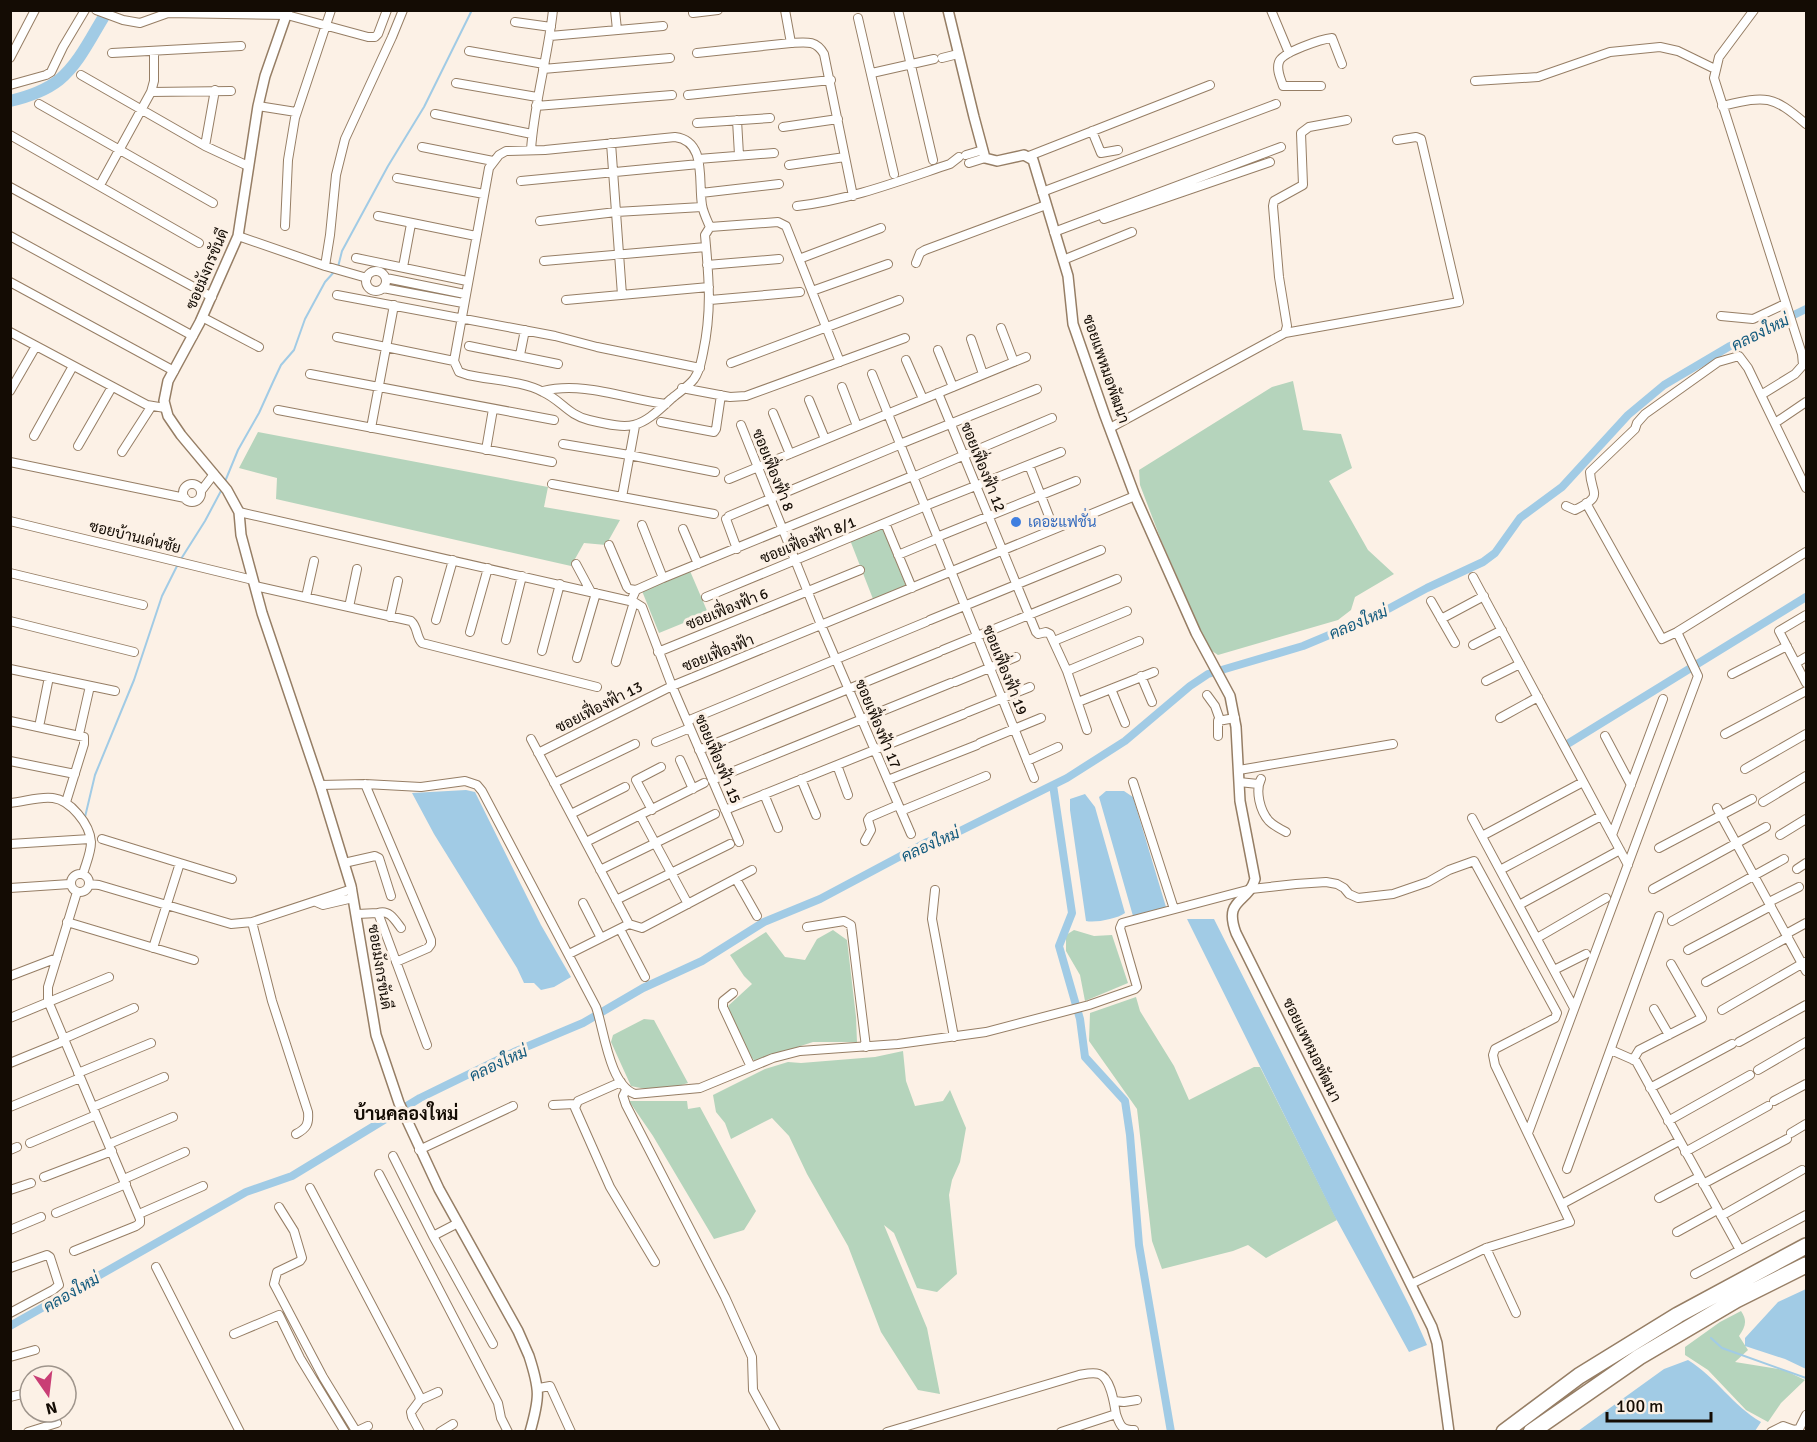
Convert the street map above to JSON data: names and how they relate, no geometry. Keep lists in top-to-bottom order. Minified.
{"streets":{"street":["ซอยมังกรขันดี","ซอยแพหมอพัฒนา","ซอยเฟื่องฟ้า 12","ซอยเฟื่องฟ้า 8","ซอยบ้านเด่นชัย","ซอยเฟื่องฟ้า 8/1","ซอยเฟื่องฟ้า 6","ซอยเฟื่องฟ้า","ซอยเฟื่องฟ้า 19","ซอยเฟื่องฟ้า 13","ซอยเฟื่องฟ้า 17","ซอยเฟื่องฟ้า 15"]},"crossings":[["ซอยมังกรขันดี","ซอยบ้านเด่นชัย"],["ซอยแพหมอพัฒนา","ซอยเฟื่องฟ้า"],["ซอยเฟื่องฟ้า 12","ซอยเฟื่องฟ้า 8/1"],["ซอยเฟื่องฟ้า 12","ซอยเฟื่องฟ้า"],["ซอยเฟื่องฟ้า 8","ซอยเฟื่องฟ้า 8/1"],["ซอยเฟื่องฟ้า 8","ซอยเฟื่องฟ้า 6"],["ซอยเฟื่องฟ้า 8","ซอยเฟื่องฟ้า"],["ซอยเฟื่องฟ้า 8","ซอยเฟื่องฟ้า 17"],["ซอยเฟื่องฟ้า 8/1","ซอยเฟื่องฟ้า 19"],["ซอยเฟื่องฟ้า 6","ซอยเฟื่องฟ้า"],["ซอยเฟื่องฟ้า","ซอยเฟื่องฟ้า 19"],["ซอยเฟื่องฟ้า","ซอยเฟื่องฟ้า 13"],["ซอยเฟื่องฟ้า","ซอยเฟื่องฟ้า 17"],["ซอยเฟื่องฟ้า","ซอยเฟื่องฟ้า 15"],["ซอยเฟื่องฟ้า 13","ซอยเฟื่องฟ้า 15"]],"districts":["บ้านคลองใหม่"],"water":["คลองใหม่"],"places":["เดอะแฟชั่น"],"scale_bar":"100 m","north":"bottom"}
